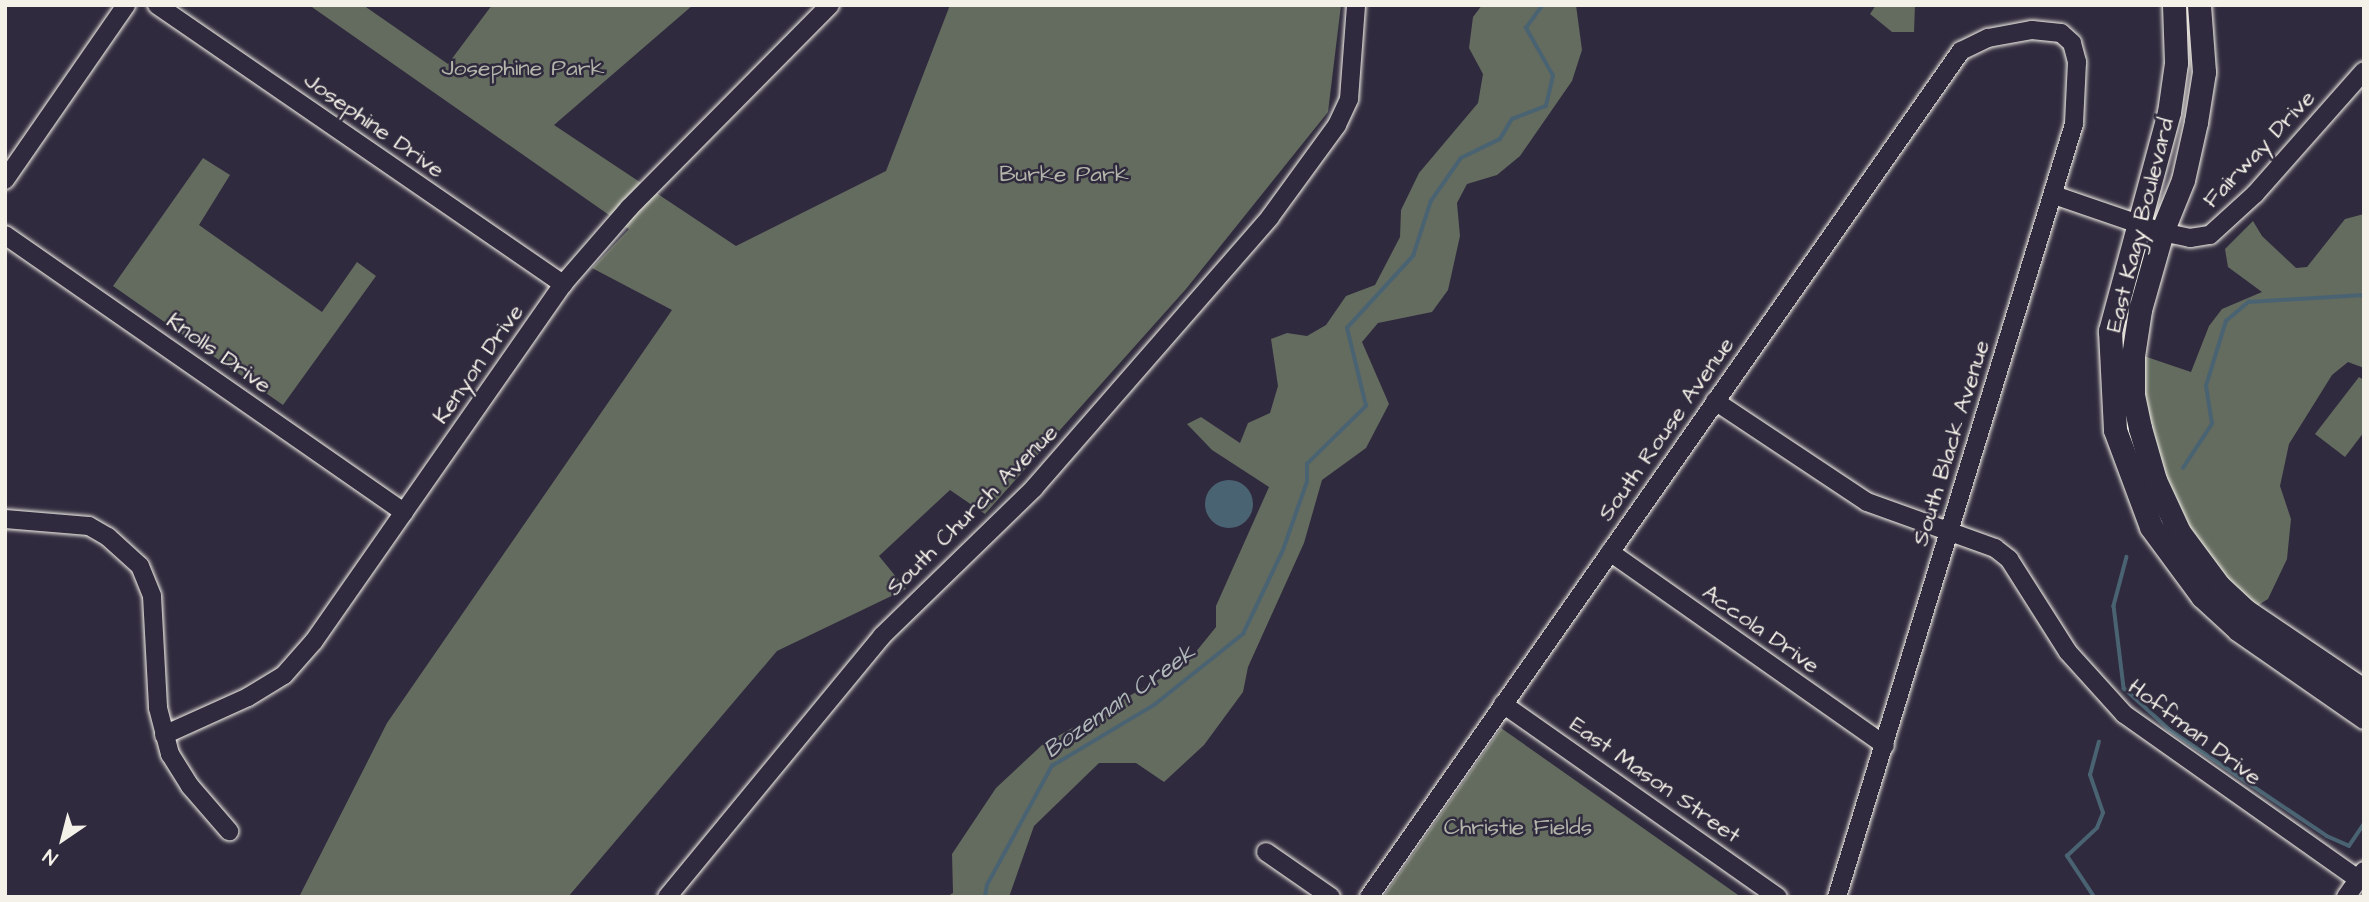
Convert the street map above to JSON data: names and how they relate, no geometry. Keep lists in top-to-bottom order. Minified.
{"streets":{"main road":["East Kagy Boulevard"],"street":["Josephine Drive","Fairway Drive","Knolls Drive","Kenyon Drive","South Rouse Avenue","South Black Avenue","South Church Avenue","Accola Drive","Hoffman Drive","East Mason Street"]},"crossings":[["Josephine Drive","Kenyon Drive"],["Fairway Drive","East Kagy Boulevard"],["Fairway Drive","South Black Avenue"],["Knolls Drive","Kenyon Drive"],["South Rouse Avenue","South Black Avenue"],["South Rouse Avenue","Accola Drive"],["South Rouse Avenue","Hoffman Drive"],["South Rouse Avenue","East Mason Street"],["South Black Avenue","Accola Drive"],["South Black Avenue","Hoffman Drive"]],"water":["Bozeman Creek"],"parks":["Josephine Park","Burke Park","Christie Fields"],"north":"bottom left"}
